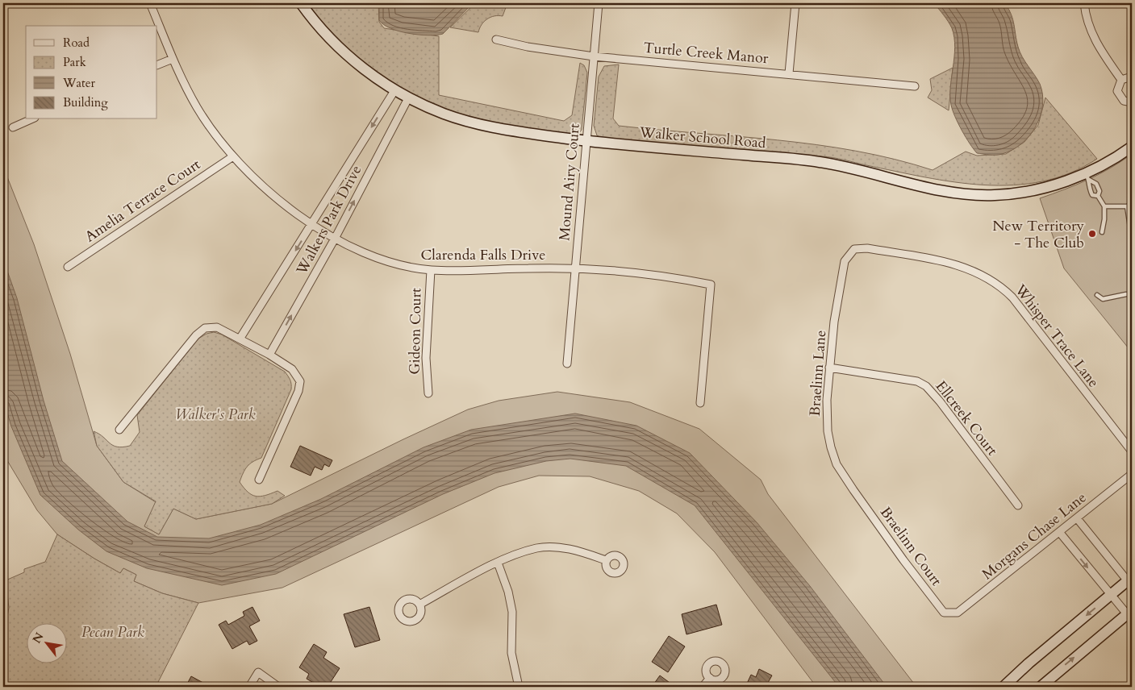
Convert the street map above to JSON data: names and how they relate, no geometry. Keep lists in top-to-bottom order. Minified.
{"streets":{"street":["Turtle Creek Manor","Walker School Road","Mound Airy Court","Amelia Terrace Court","Walkers Park Drive","Clarenda Falls Drive","Gideon Court","Whisper Trace Lane","Braelinn Lane","Ellcreek Court","Morgans Chase Lane","Braelinn Court"]},"crossings":[["Turtle Creek Manor","Mound Airy Court"],["Walker School Road","Mound Airy Court"],["Walker School Road","Walkers Park Drive"],["Mound Airy Court","Clarenda Falls Drive"],["Amelia Terrace Court","Clarenda Falls Drive"],["Walkers Park Drive","Clarenda Falls Drive"],["Clarenda Falls Drive","Gideon Court"],["Whisper Trace Lane","Braelinn Lane"],["Braelinn Lane","Ellcreek Court"],["Braelinn Lane","Braelinn Court"],["Morgans Chase Lane","Braelinn Court"]],"parks":["Walker's Park","Pecan Park"],"places":["New Territory - The Club"],"legend":["Road","Park","Water","Building"],"north":"top left"}
